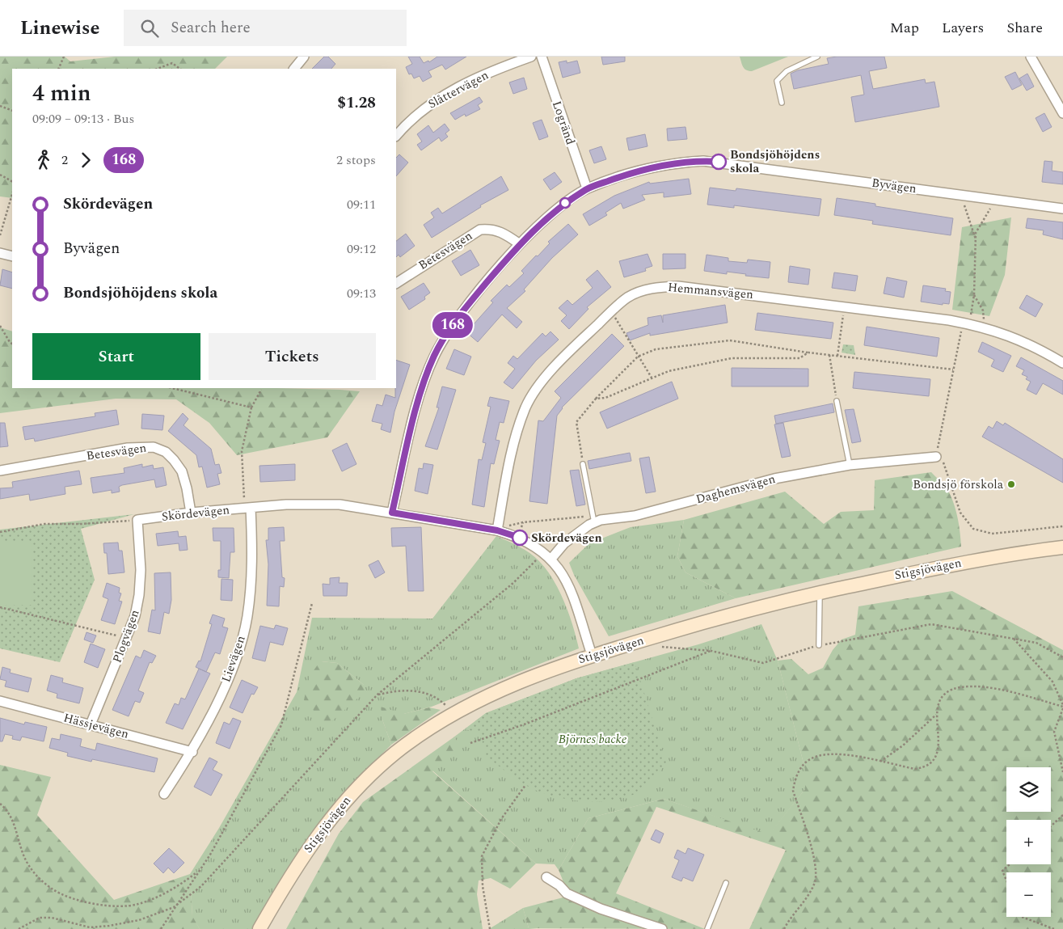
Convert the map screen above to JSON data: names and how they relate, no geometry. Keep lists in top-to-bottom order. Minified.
{"streets":{"main road":["Stigsjövägen"],"street":["Slåttervägen","Logränd","Byvägen","Betesvägen","Hemmansvägen","Daghemsvägen","Skördevägen","Plogvägen","Lievägen","Hässjevägen"]},"crossings":[["Logränd","Byvägen"],["Byvägen","Betesvägen"],["Byvägen","Skördevägen"],["Betesvägen","Skördevägen"],["Hemmansvägen","Skördevägen"],["Daghemsvägen","Skördevägen"],["Skördevägen","Stigsjövägen"],["Skördevägen","Plogvägen"],["Skördevägen","Lievägen"],["Plogvägen","Hässjevägen"],["Lievägen","Hässjevägen"]],"parks":["Björnes backe"],"places":["Bondsjöhöjdens skola","Bondsjö förskola","Skördevägen"],"lines":["bus line 168"],"page":{"header":"Linewise","search":"Search here","nav":["Map","Layers","Share"],"on_map":"168","heading":["4 min","09:09 – 09:13 · Bus","$1.28"],"legs":["2","168","2 stops"],"list":[{"name":"Skördevägen","value":"09:11"},{"name":"Byvägen","value":"09:12"},{"name":"Bondsjöhöjdens skola","value":"09:13"}],"buttons":["Start","Tickets"],"map_buttons":["+","−"]}}
